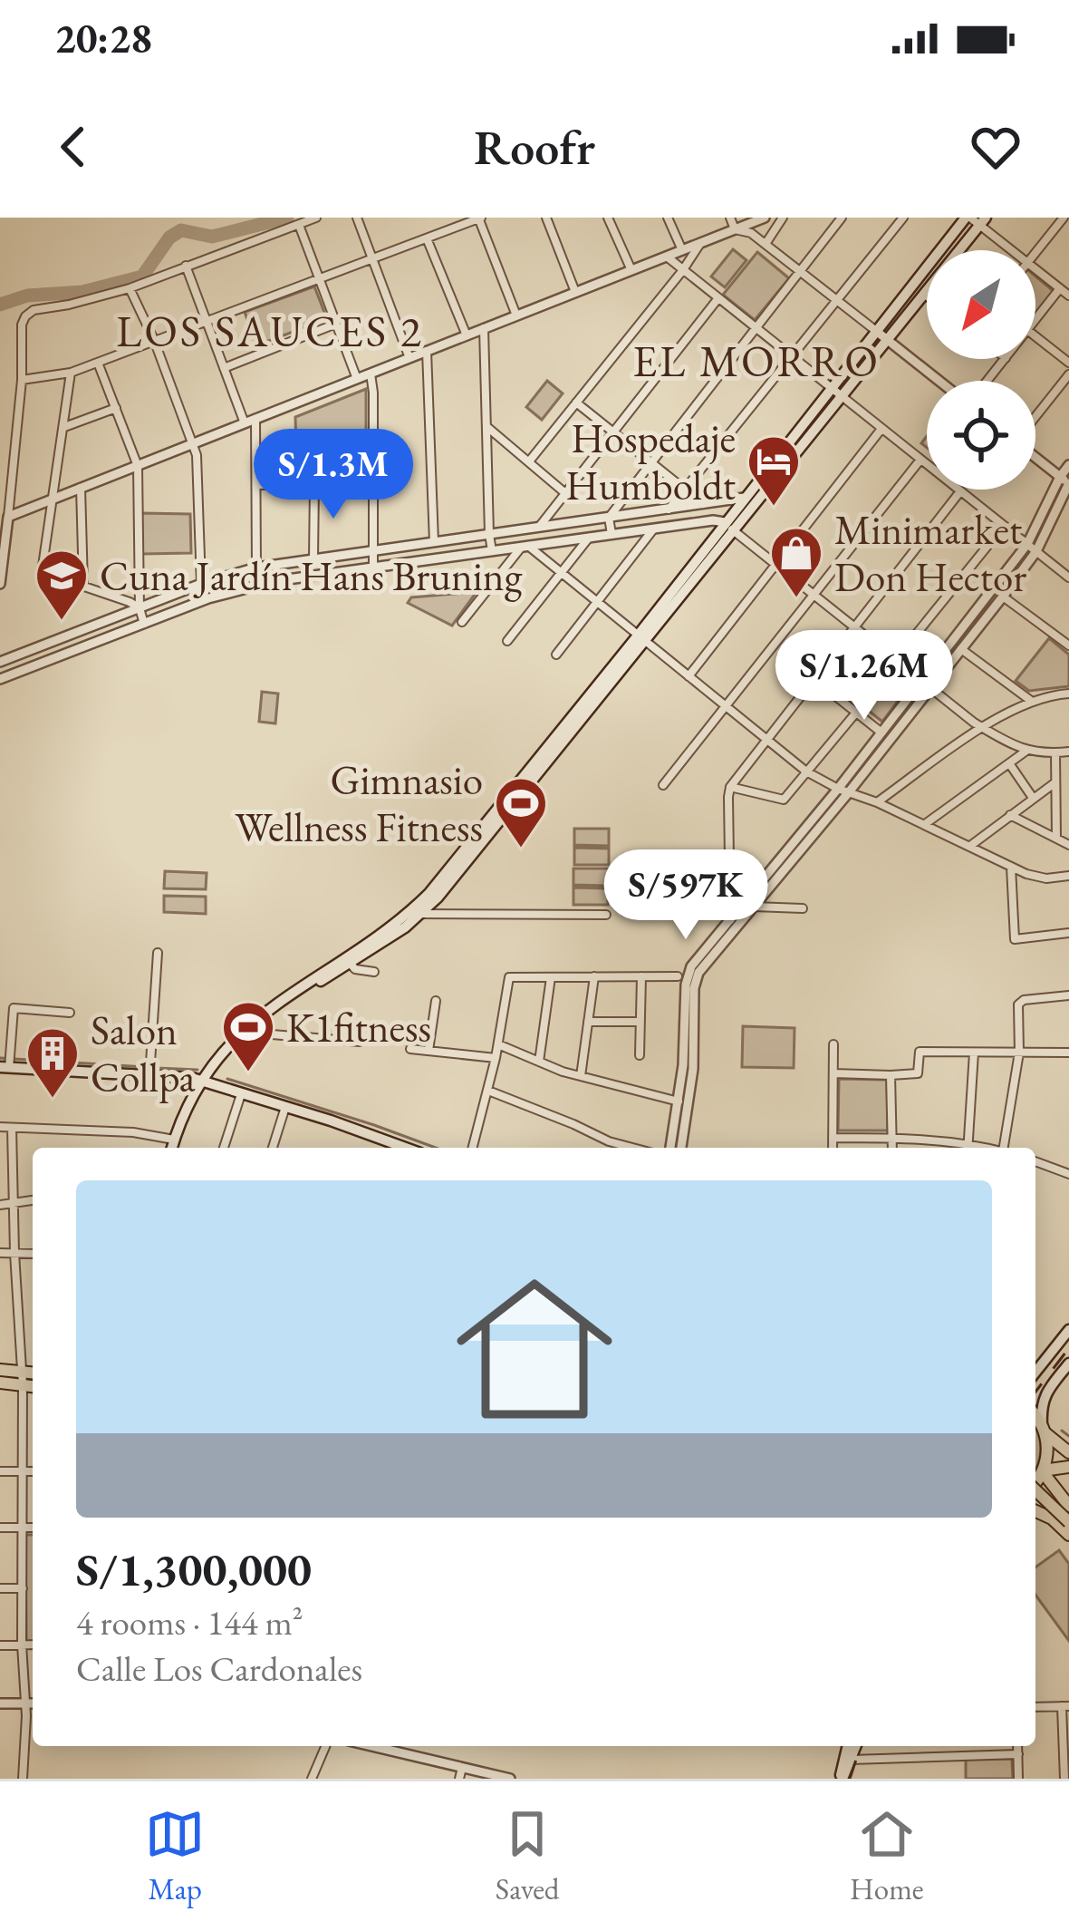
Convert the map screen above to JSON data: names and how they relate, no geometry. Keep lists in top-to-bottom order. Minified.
{"districts":["LOS SAUCES 2","EL MORRO"],"places":{"hotel":["Hospedaje Humboldt"],"shop":["Minimarket Don Hector"],"school or university":["Cuna Jardín Hans Bruning"],"sports":["Gimnasio Wellness Fitness","K1fitness"],"building":["Salon Collpa"]},"north":"bottom left","page":{"status":"20:28","header":"Roofr","price":["S/1.3M","S/1.26M","S/597K"],"list":[{"name":"S/1,300,000","note":"4 rooms · 144 m² · Calle Los Cardonales"}],"tabs":["Map","Saved","Home"]}}
